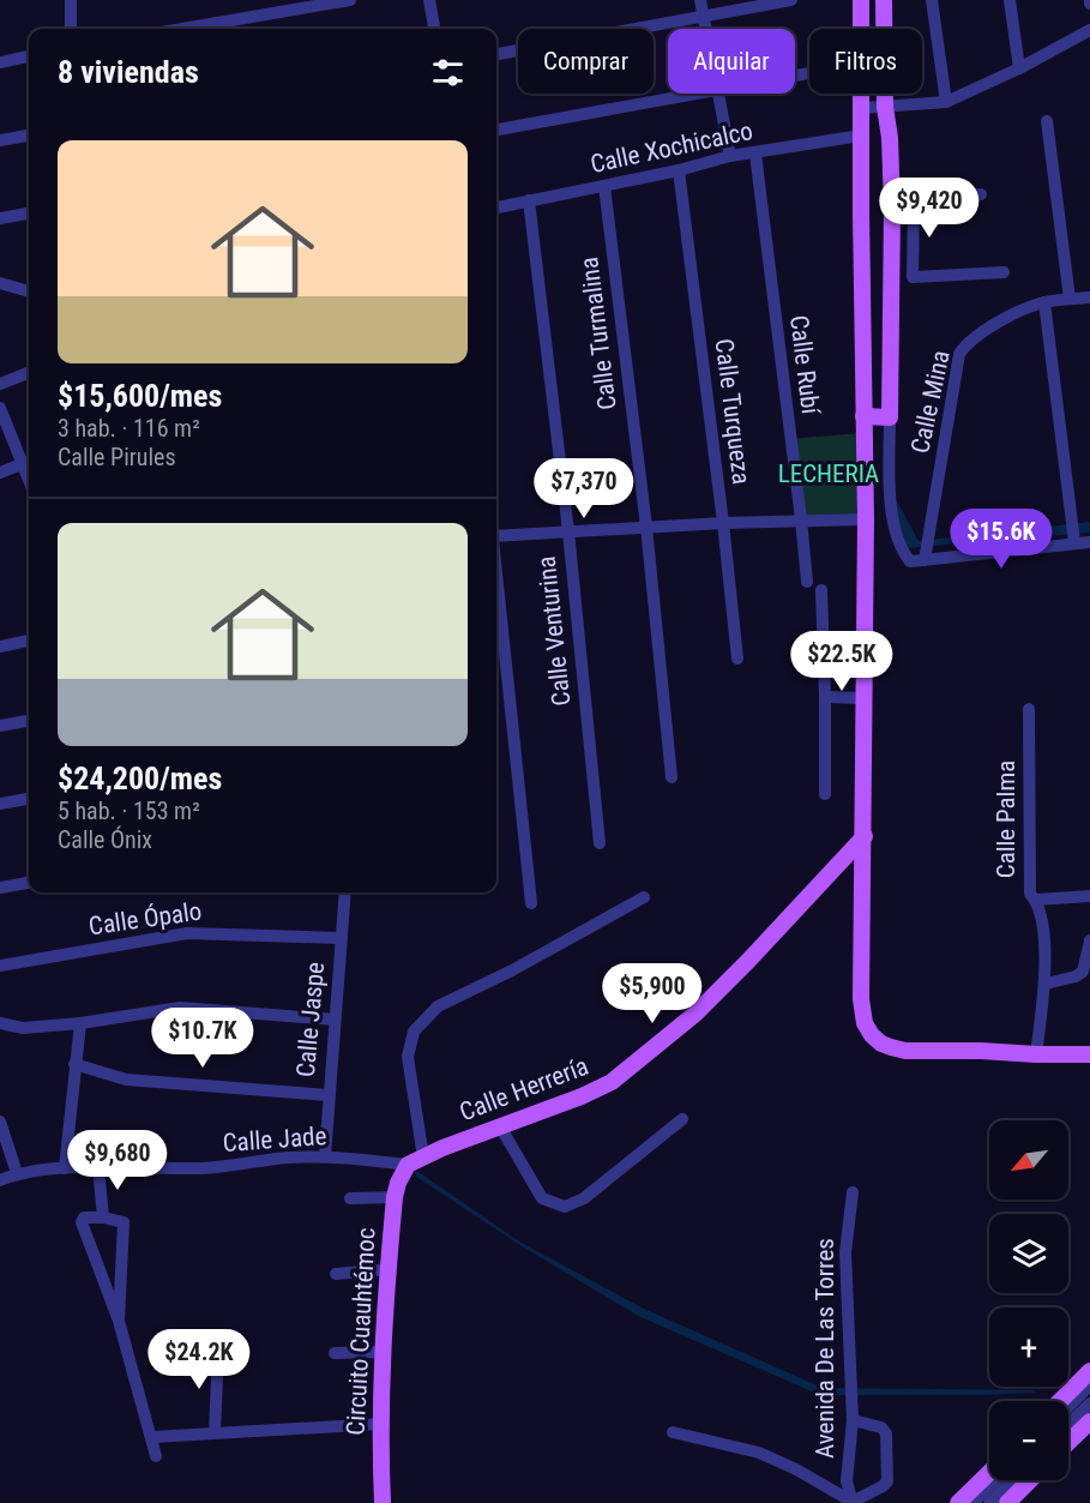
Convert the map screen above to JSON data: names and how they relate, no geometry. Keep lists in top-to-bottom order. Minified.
{"streets":{"main road":["Calle Herrería","Circuito Cuauhtémoc"],"street":["Calle Xochicalco","Calle Turmalina","Calle Rubí","Calle Mina","Calle Turqueza","Calle Venturina","Calle Palma","Calle Ópalo","Calle Jaspe","Calle Jade","Avenida De Las Torres"]},"crossings":[["Calle Xochicalco","Calle Turmalina"],["Calle Xochicalco","Calle Rubí"],["Calle Xochicalco","Calle Turqueza"],["Calle Xochicalco","Calle Venturina"],["Calle Ópalo","Calle Jaspe"],["Calle Jaspe","Calle Jade"],["Calle Herrería","Calle Jade"],["Calle Herrería","Circuito Cuauhtémoc"],["Calle Jade","Circuito Cuauhtémoc"]],"parks":["LECHERIA"],"north":"bottom left","page":{"chip":["Comprar","Alquilar","Filtros"],"heading":"8 viviendas","list":[{"name":"$15,600/mes","note":"3 hab. · 116 m² · Calle Pirules"},{"name":"$24,200/mes","note":"5 hab. · 153 m² · Calle Ónix"}],"price":["$9,420","$7,370","$15.6K","$22.5K","$5,900","$10.7K","$9,680","$24.2K"],"map_buttons":["+","−"]}}
